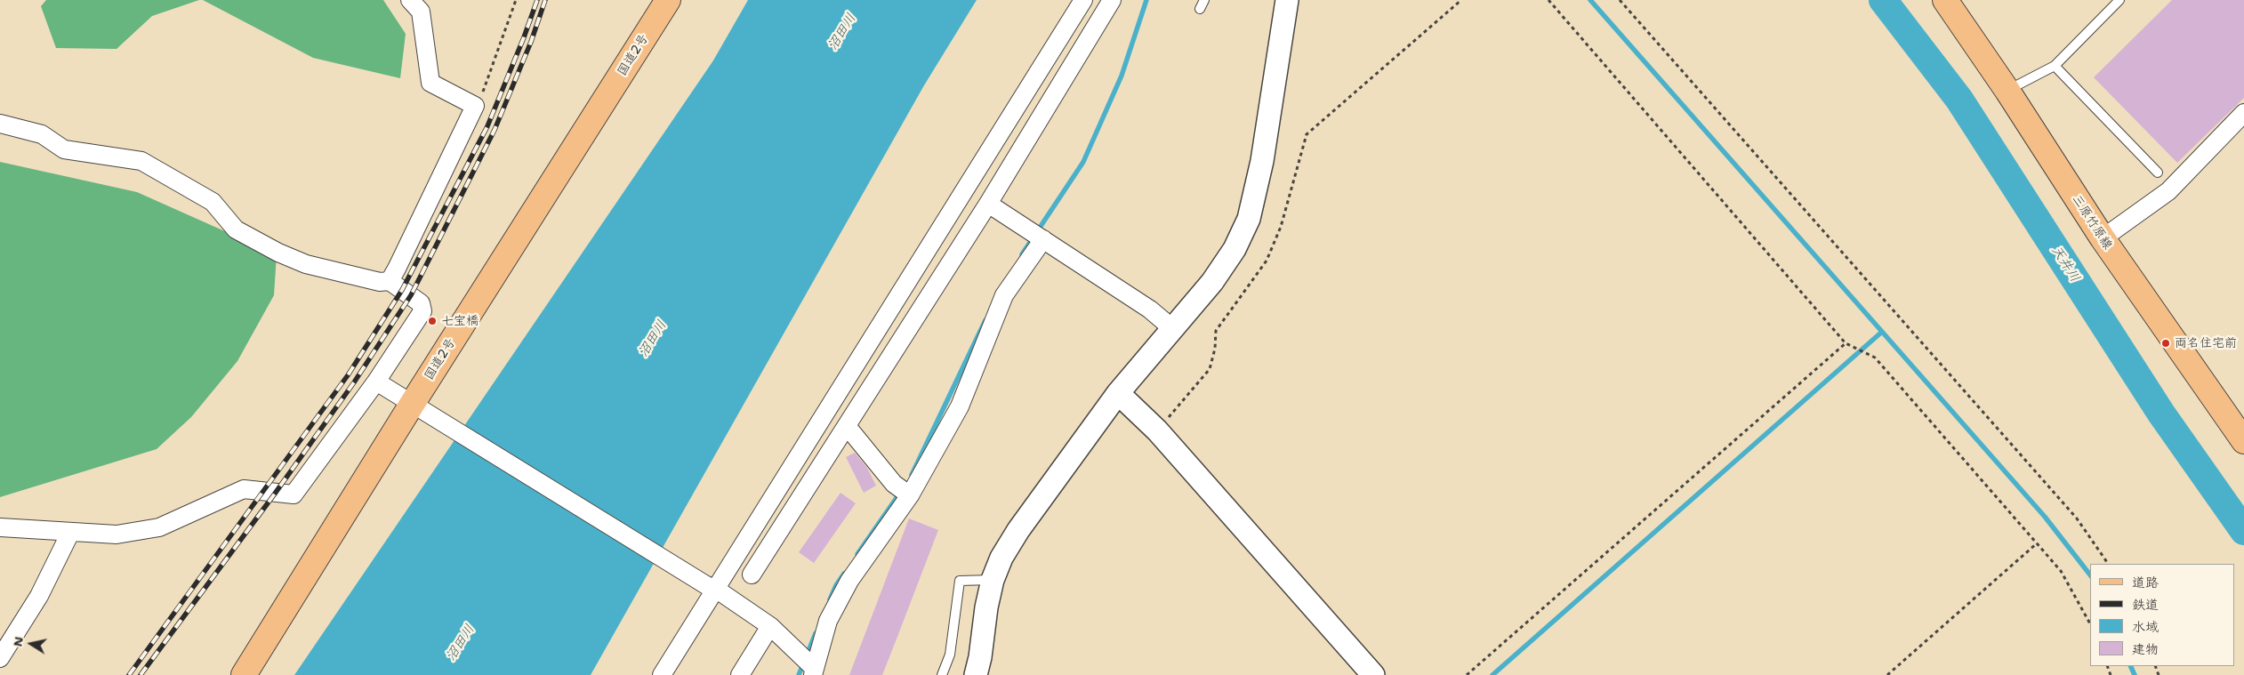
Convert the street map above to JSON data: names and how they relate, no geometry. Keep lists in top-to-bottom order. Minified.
{"streets":{"main road":["国道2号","三原竹原線"]},"water":["沼田川","天井川"],"places":["七宝橋","両名住宅前"],"legend":["道路","鉄道","水域","建物"],"north":"left"}
